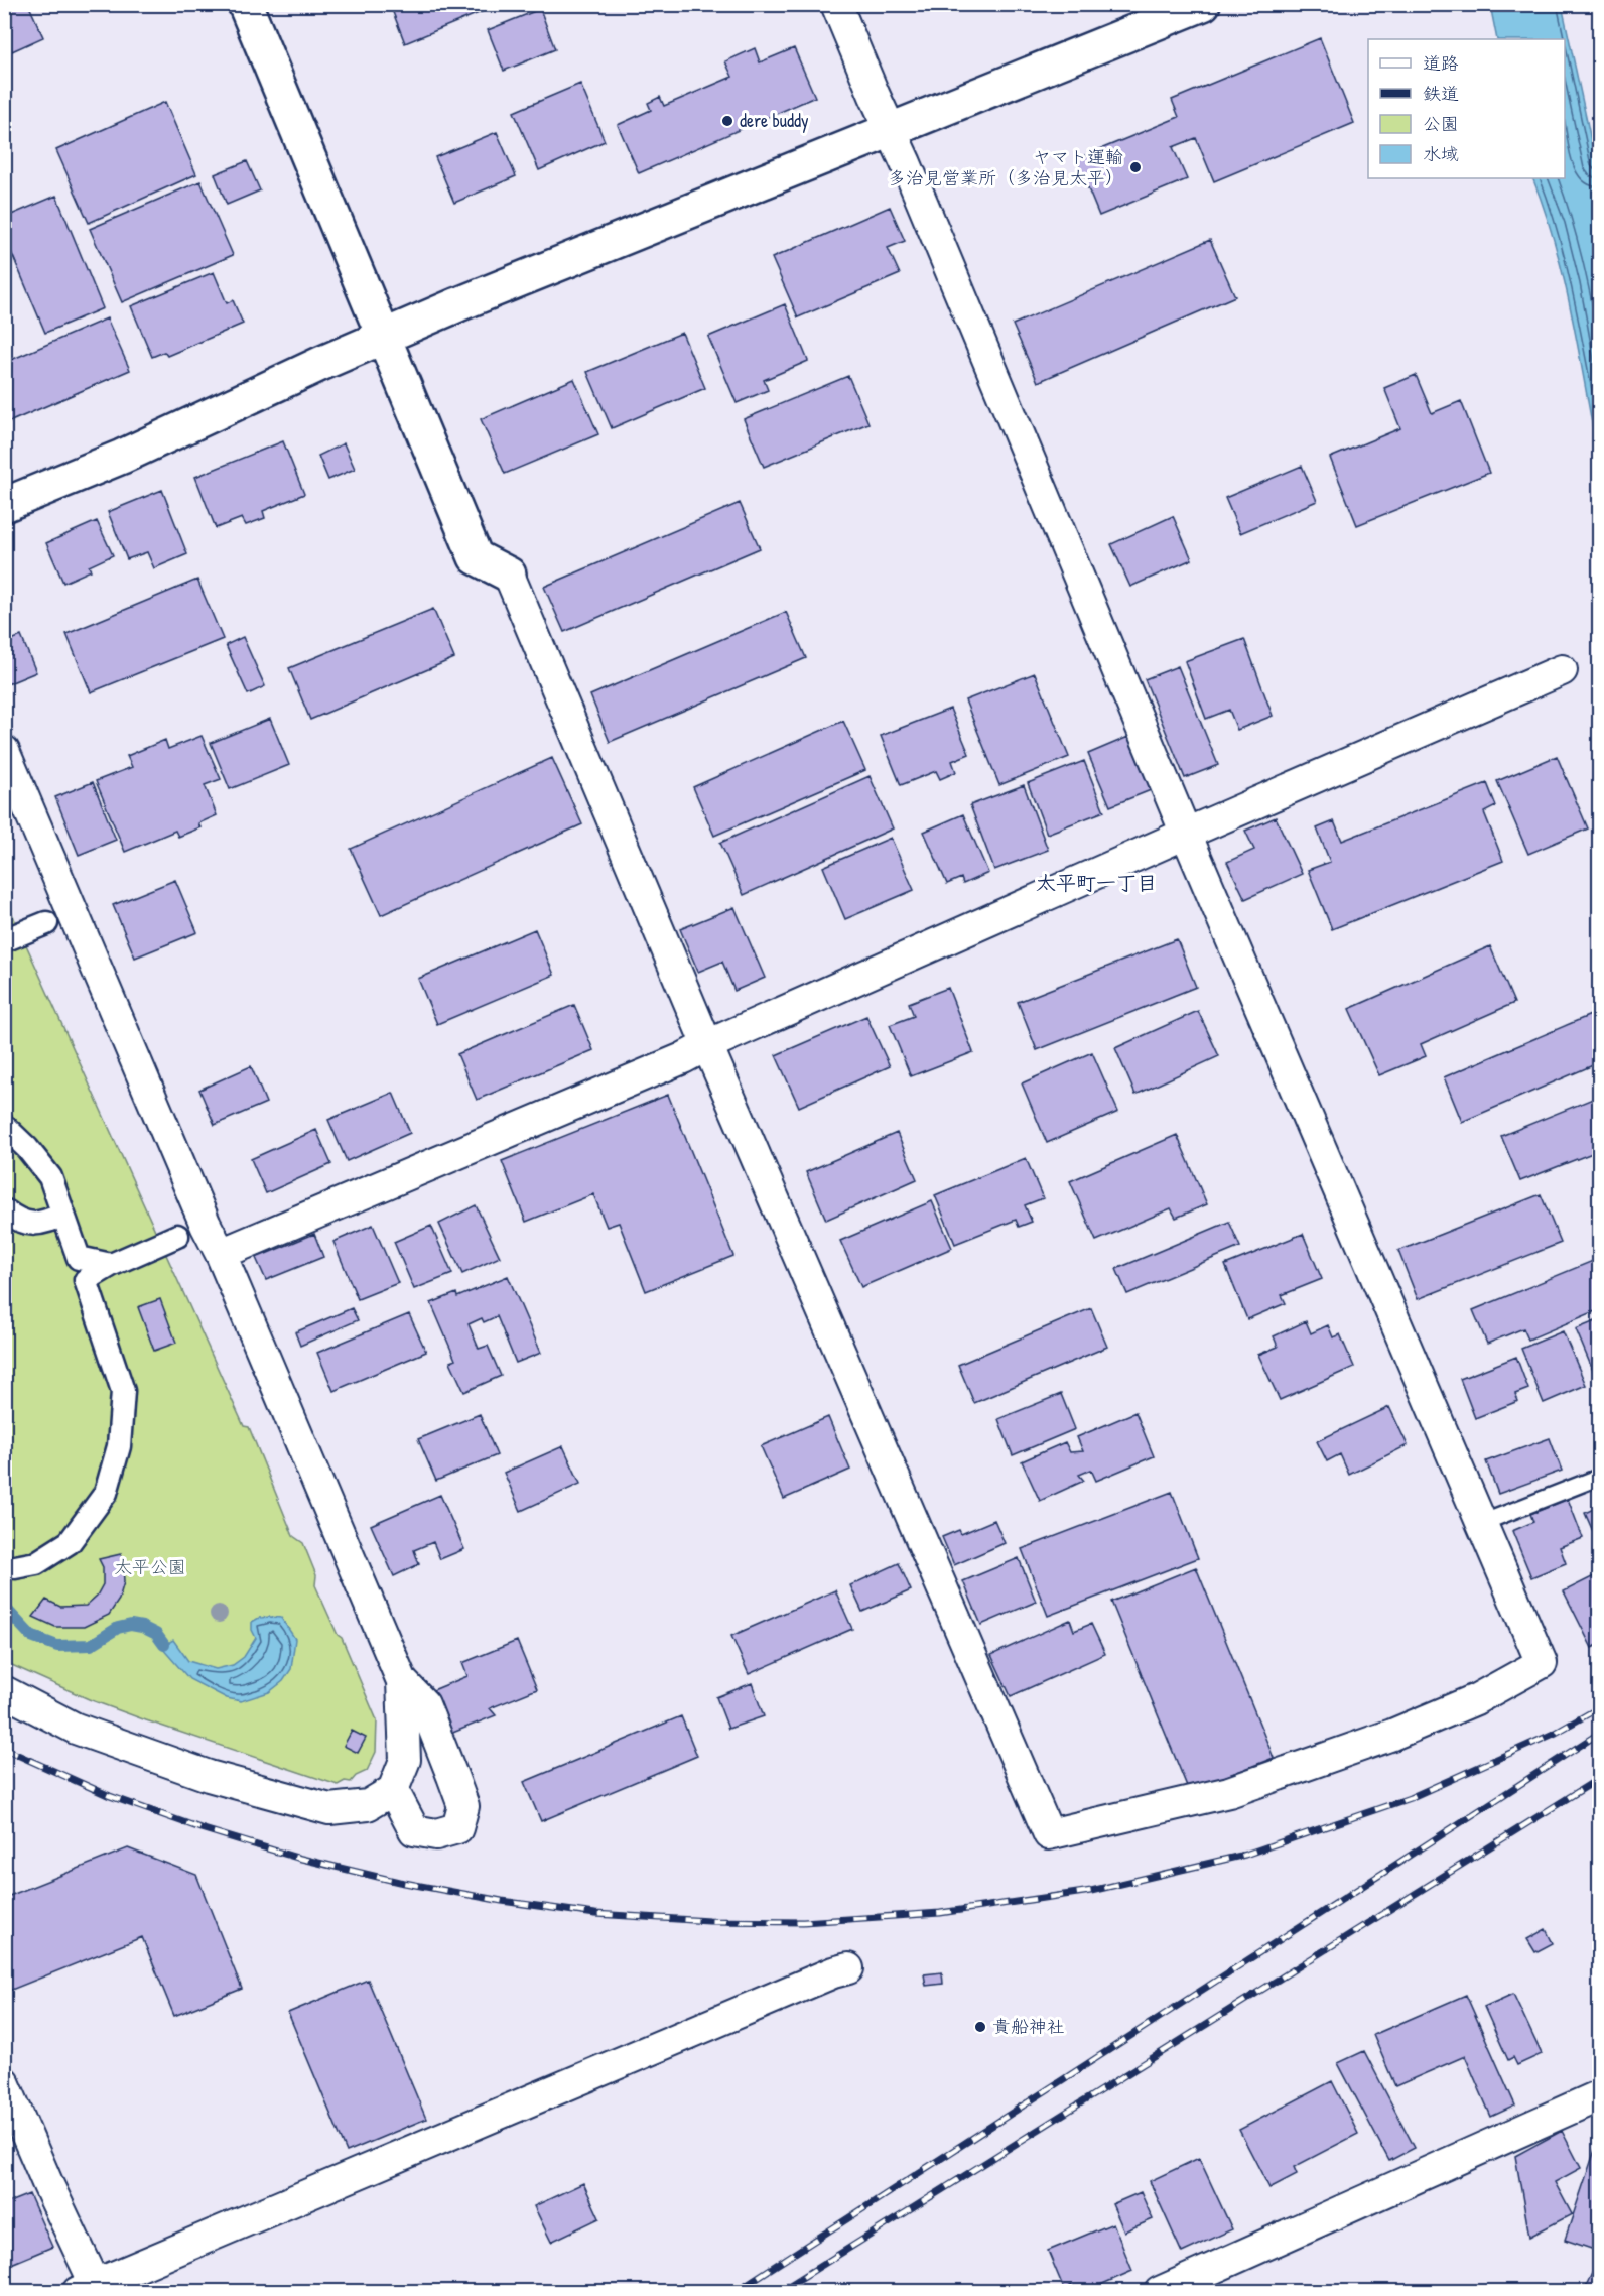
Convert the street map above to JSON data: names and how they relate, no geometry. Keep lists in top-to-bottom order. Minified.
{"districts":["太平町一丁目"],"parks":["太平公園"],"places":["dere buddy","ヤマト運輸 多治見営業所（多治見太平）","貴船神社"],"legend":["道路","鉄道","公園","水域"]}
